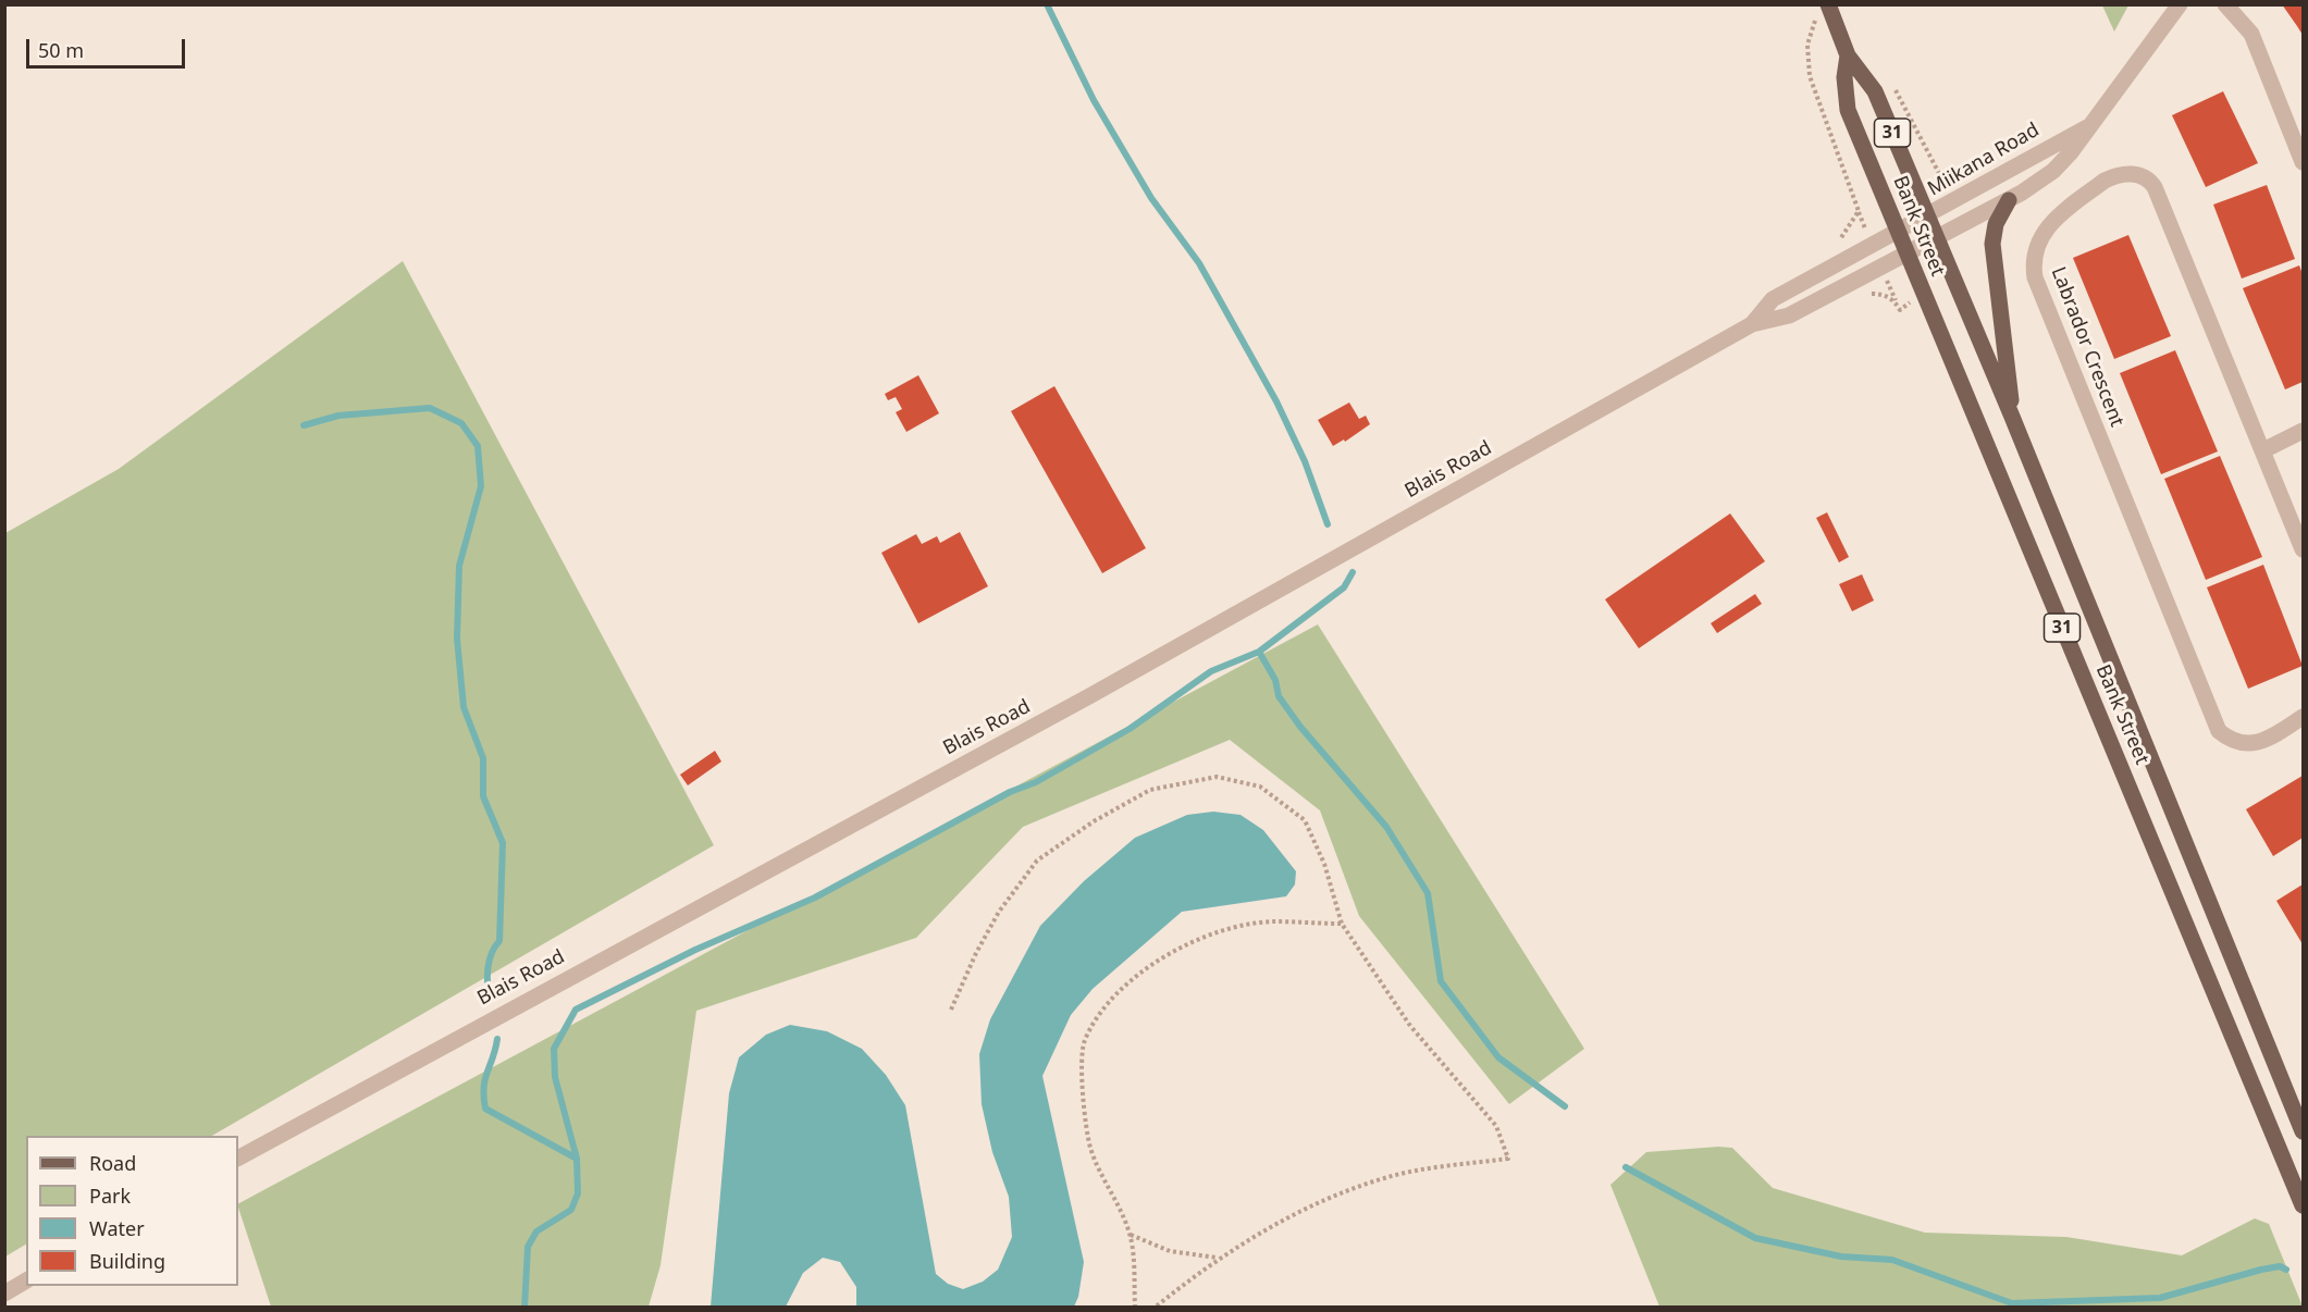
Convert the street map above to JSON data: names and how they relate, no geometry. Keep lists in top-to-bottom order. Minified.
{"streets":{"main road":["31","Bank Street"],"street":["Miikana Road","Labrador Crescent","Blais Road"]},"crossings":[["Miikana Road","Bank Street"],["Miikana Road","Blais Road"],["Bank Street","Blais Road"]],"legend":["Road","Park","Water","Building"],"scale_bar":"50 m"}
